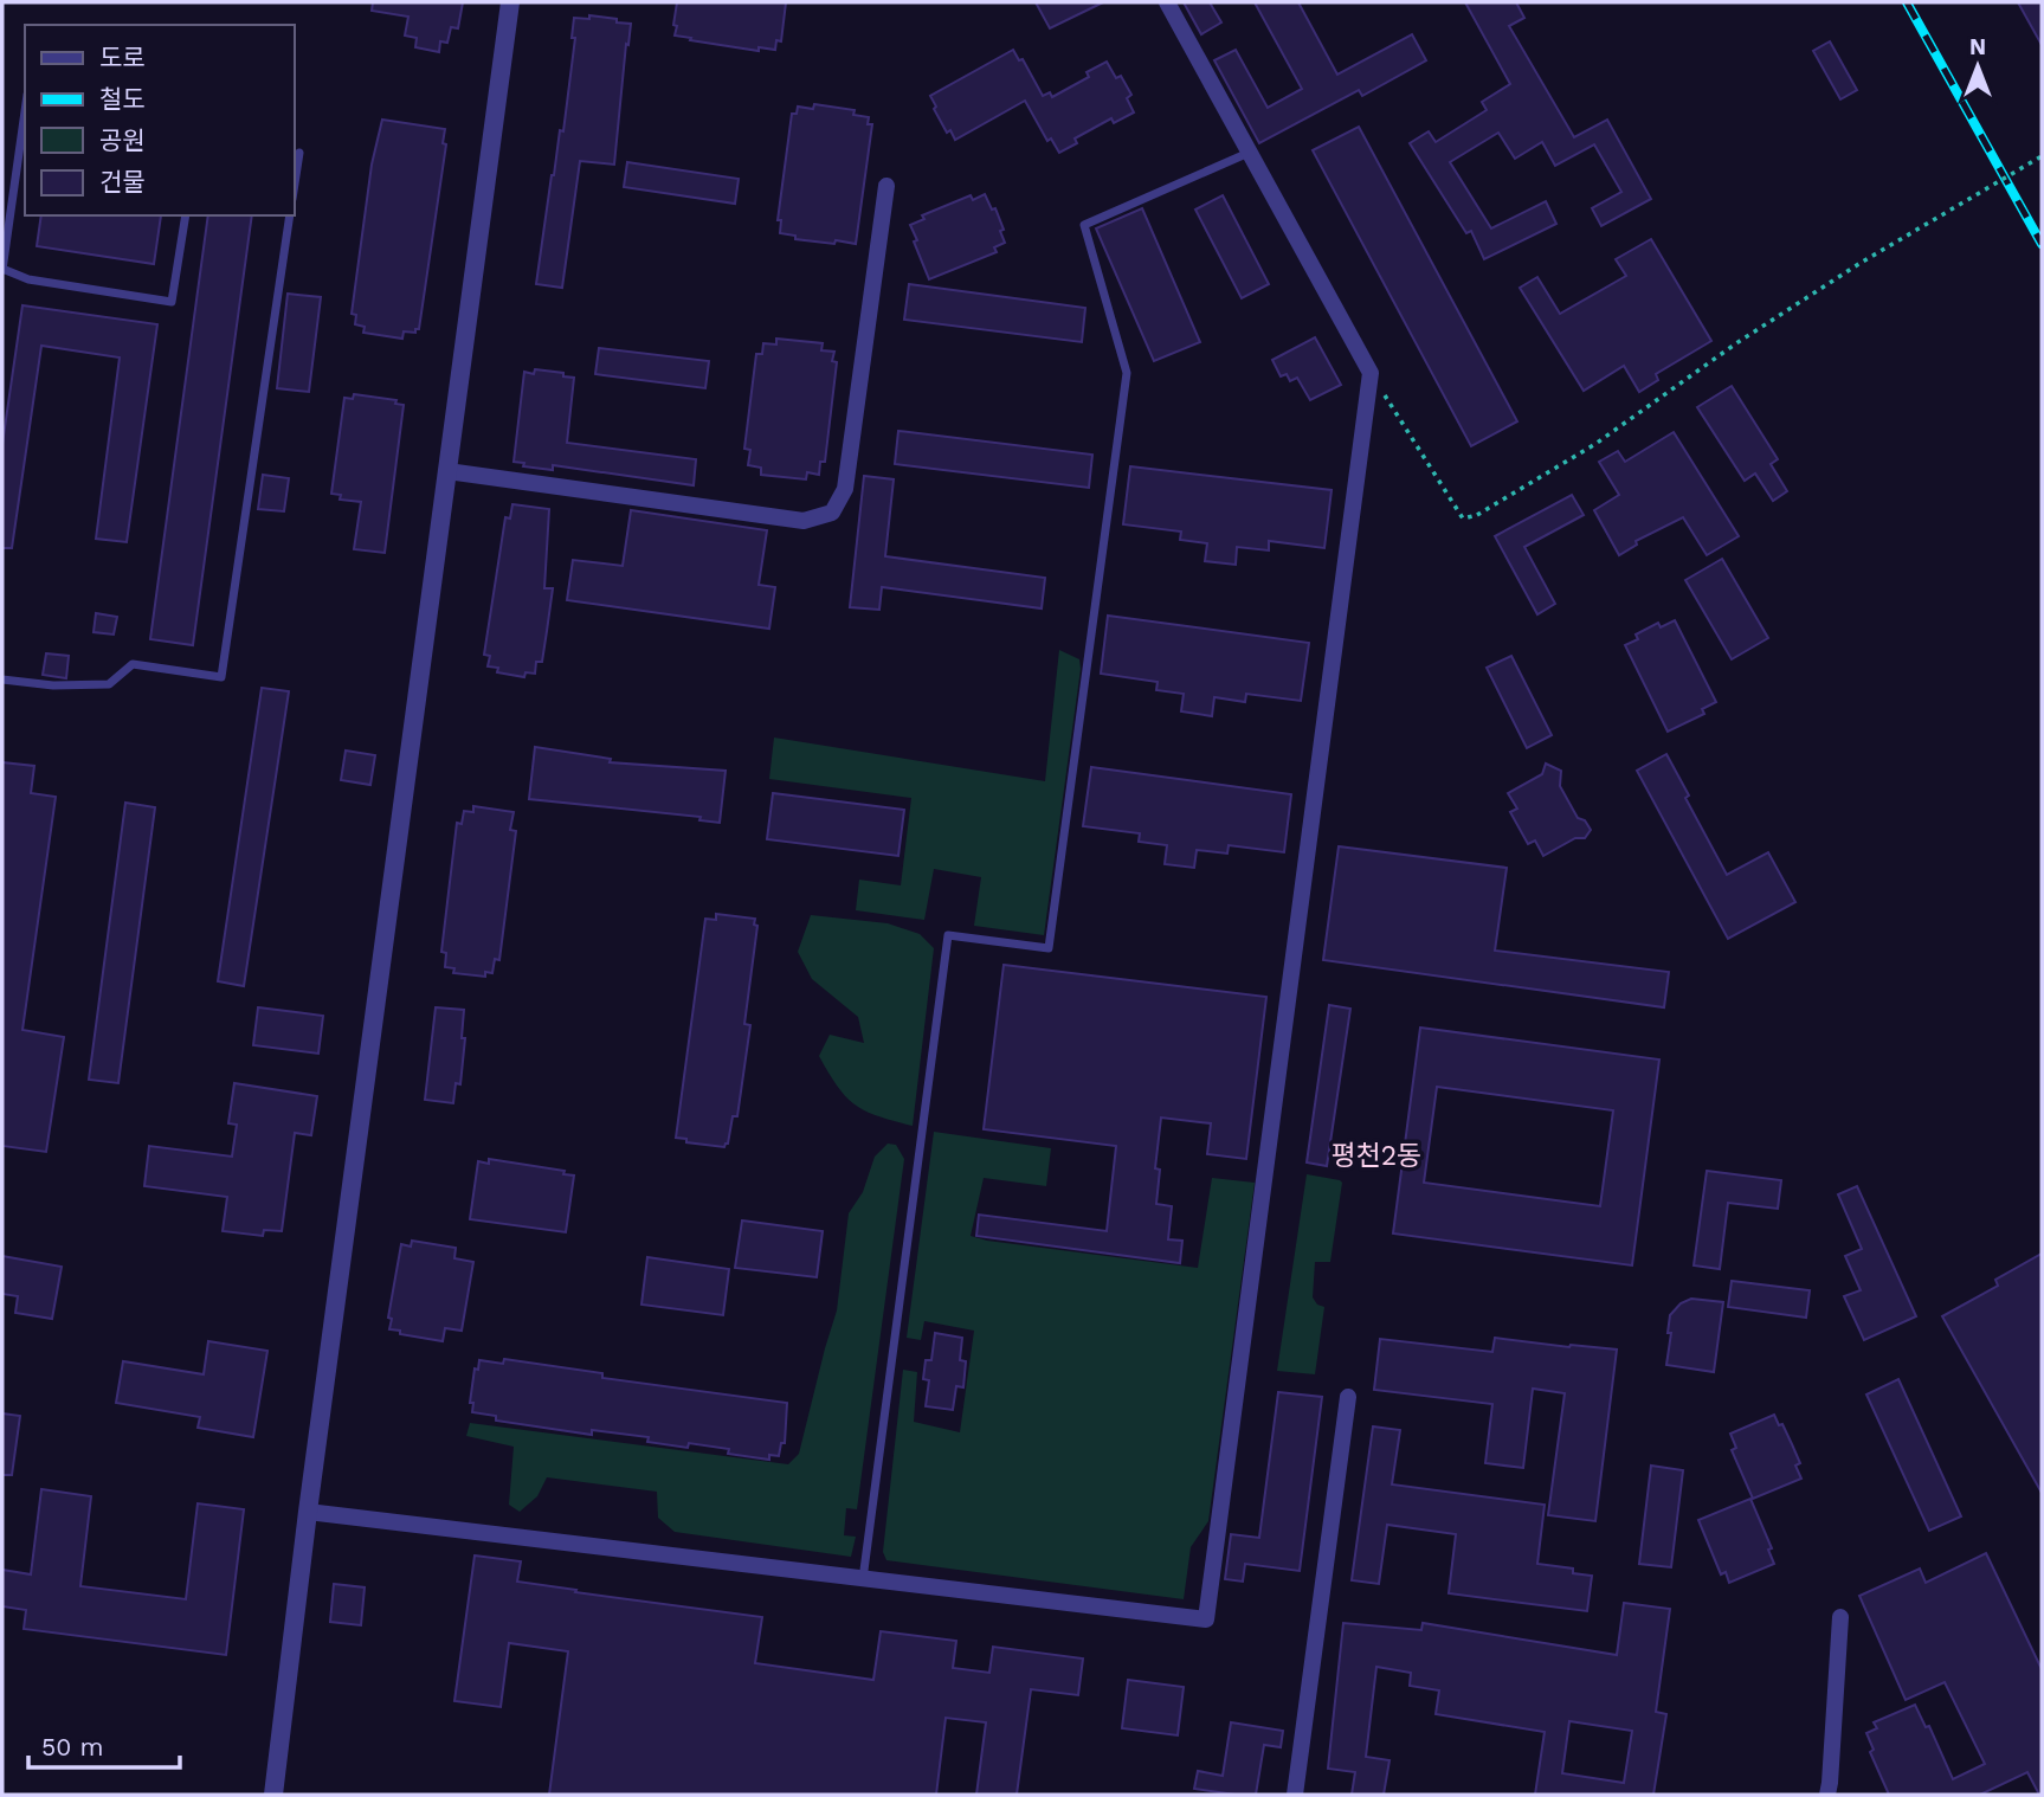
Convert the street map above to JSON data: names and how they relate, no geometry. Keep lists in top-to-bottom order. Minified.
{"districts":["평천2동"],"legend":["도로","철도","공원","건물"],"scale_bar":"50 m","north":"top"}
